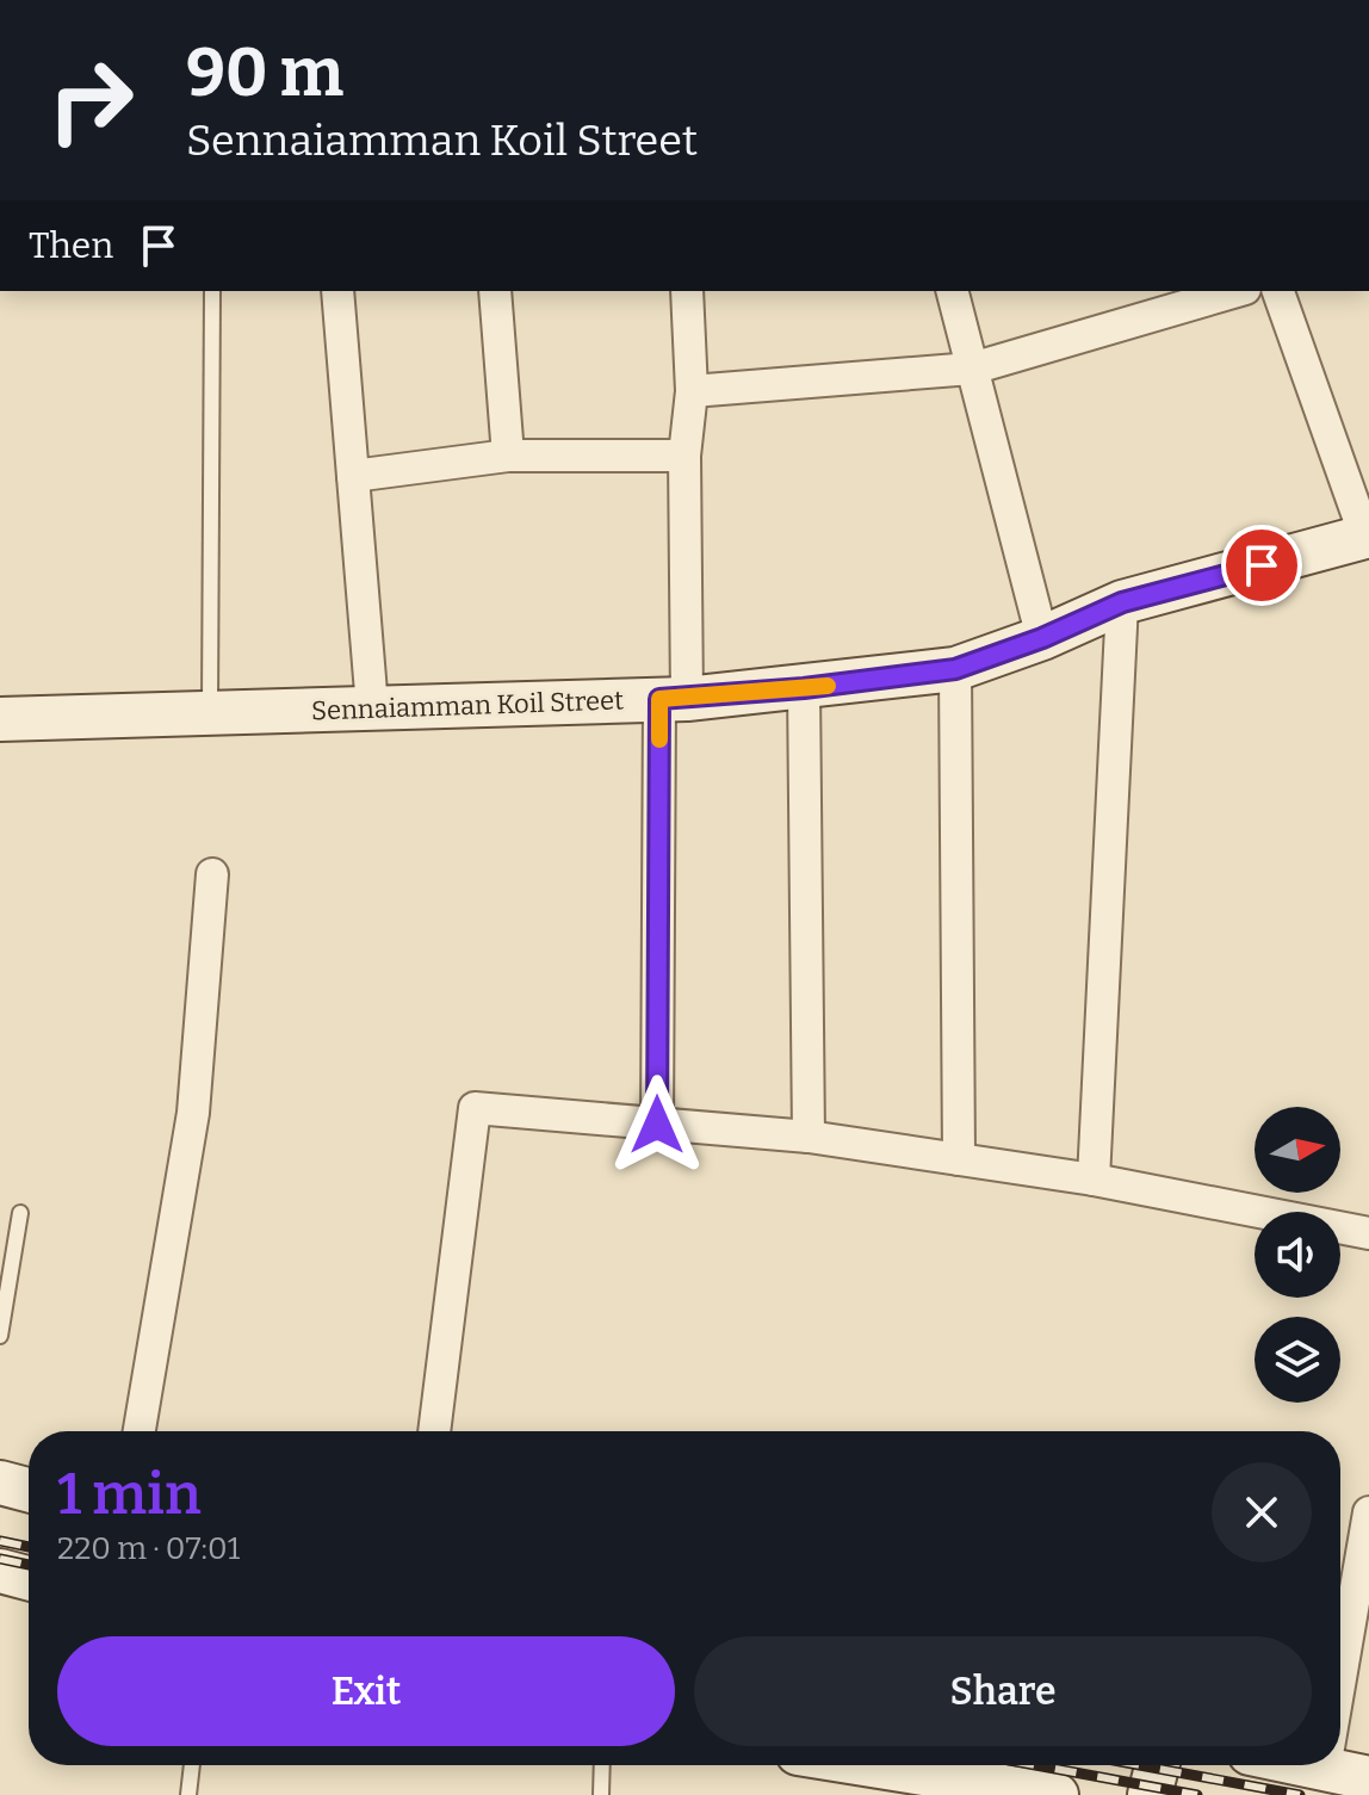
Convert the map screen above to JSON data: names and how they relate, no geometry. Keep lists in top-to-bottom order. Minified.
{"streets":{"street":["Sennaiamman Koil Street"]},"north":"right","page":{"turn":["90 m","Sennaiamman Koil Street"],"then":"Then","heading":["1 min","220 m · 07:01"],"buttons":["Exit","Share"]}}
